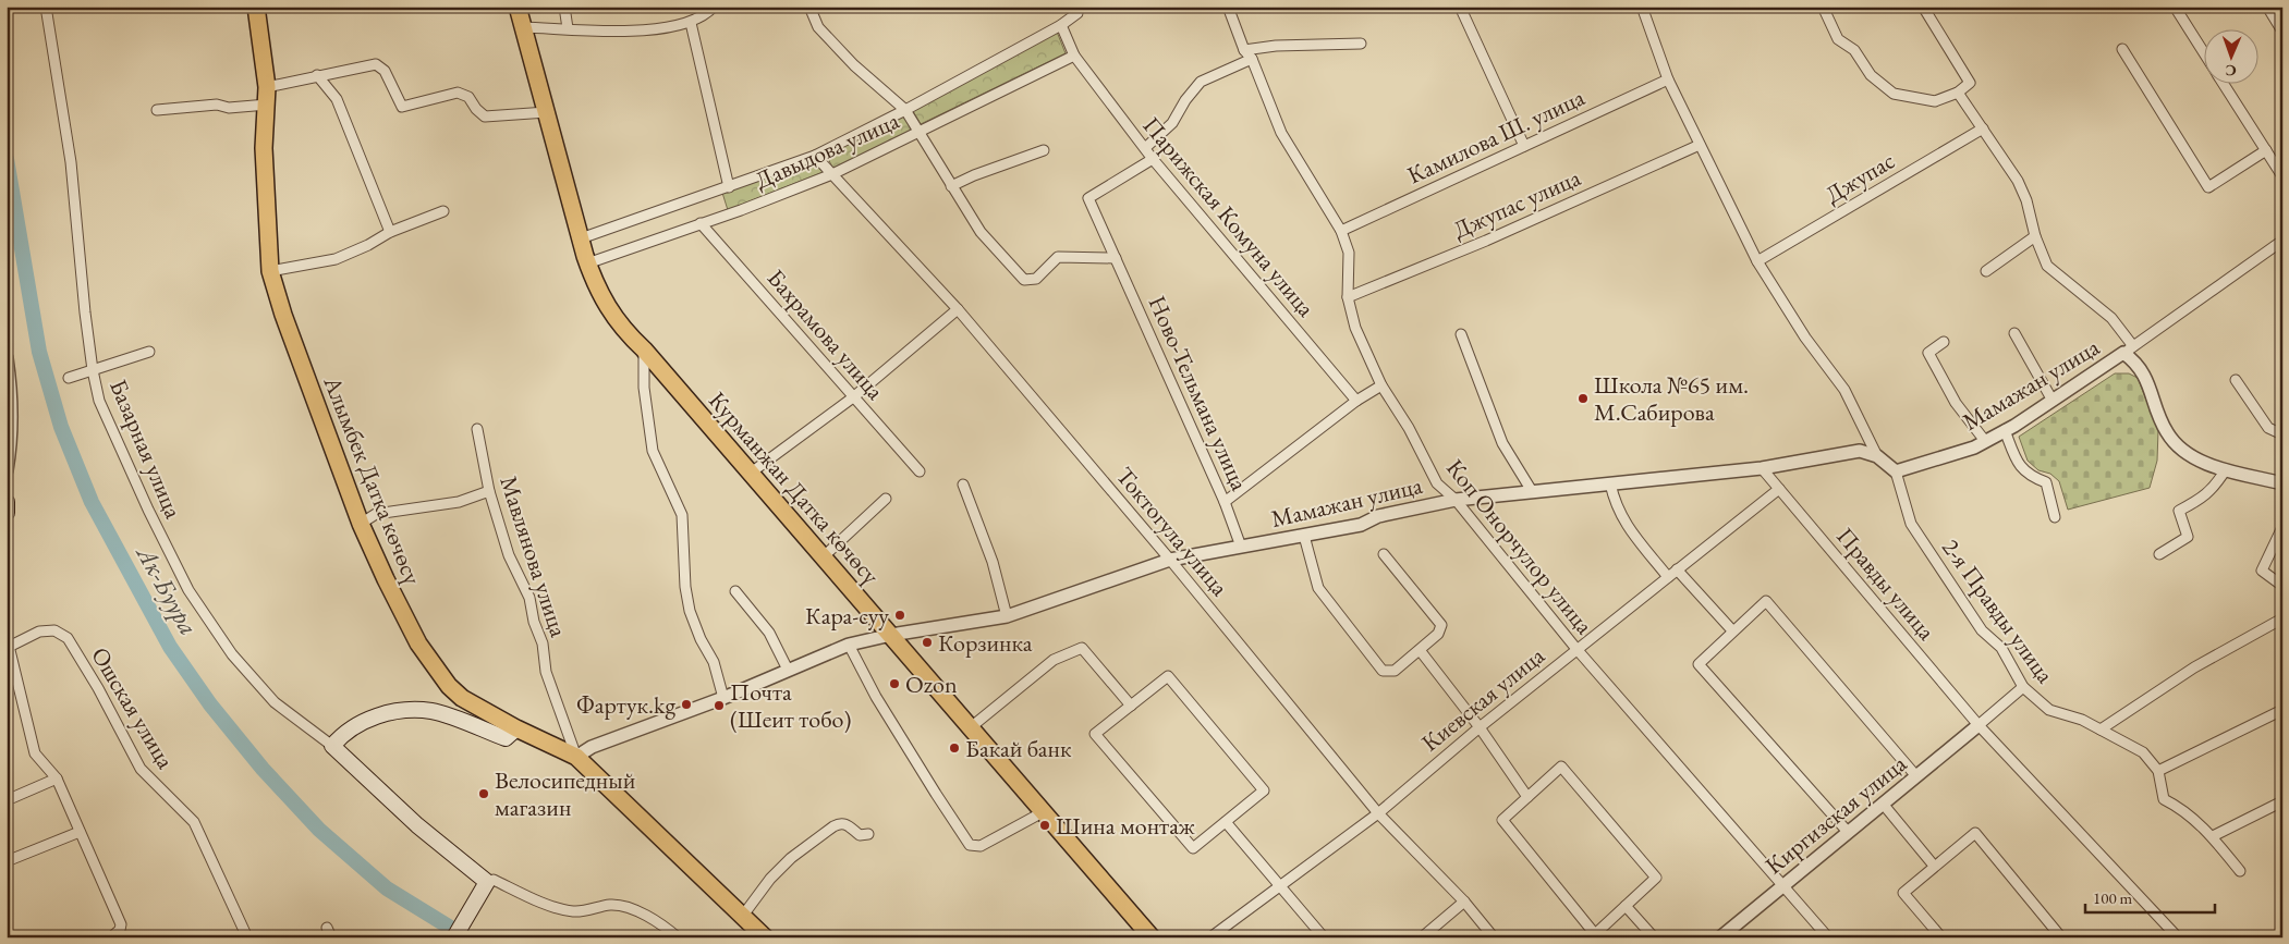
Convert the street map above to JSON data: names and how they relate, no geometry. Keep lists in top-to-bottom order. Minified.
{"streets":{"main road":["Алымбек Датка көчөсү","Курманжан Датка көчөсү"],"street":["Камилова Ш. улица","Давыдова улица","Джупас","Джупас улица","Парижская Комуна улица","Бахрамова улица","Мамажан улица","Ново-Тельмана улица","Базарная улица","Токтогула улица","Коп Онорчулор улица","Мавлянова улица","Правды улица","2-я Правды улица","Киевская улица","Ошская улица","Киргизская улица"]},"crossings":[["Камилова Ш. улица","Коп Онорчулор улица"],["Давыдова улица","Парижская Комуна улица"],["Давыдова улица","Бахрамова улица"],["Давыдова улица","Курманжан Датка көчөсү"],["Давыдова улица","Токтогула улица"],["Джупас улица","Коп Онорчулор улица"],["Парижская Комуна улица","Ново-Тельмана улица"],["Мамажан улица","Ново-Тельмана улица"],["Мамажан улица","Алымбек Датка көчөсү"],["Мамажан улица","Курманжан Датка көчөсү"],["Мамажан улица","Токтогула улица"],["Мамажан улица","Коп Онорчулор улица"],["Мамажан улица","Мавлянова улица"],["Мамажан улица","Правды улица"],["Мамажан улица","2-я Правды улица"],["Алымбек Датка көчөсү","Мавлянова улица"],["Токтогула улица","Киевская улица"],["Коп Онорчулор улица","Киевская улица"],["Коп Онорчулор улица","Киргизская улица"],["Правды улица","Киевская улица"],["Правды улица","Киргизская улица"]],"water":["Ак-Буура"],"places":["Школа №65 им. М.Сабирова","Кара-суу","Корзинка","Ozon","Фартук.kg","Почта (Шеит тобо)","Бакай банк","Велосипедный магазин","Шина монтаж"],"scale_bar":"100 m","north":"bottom"}
